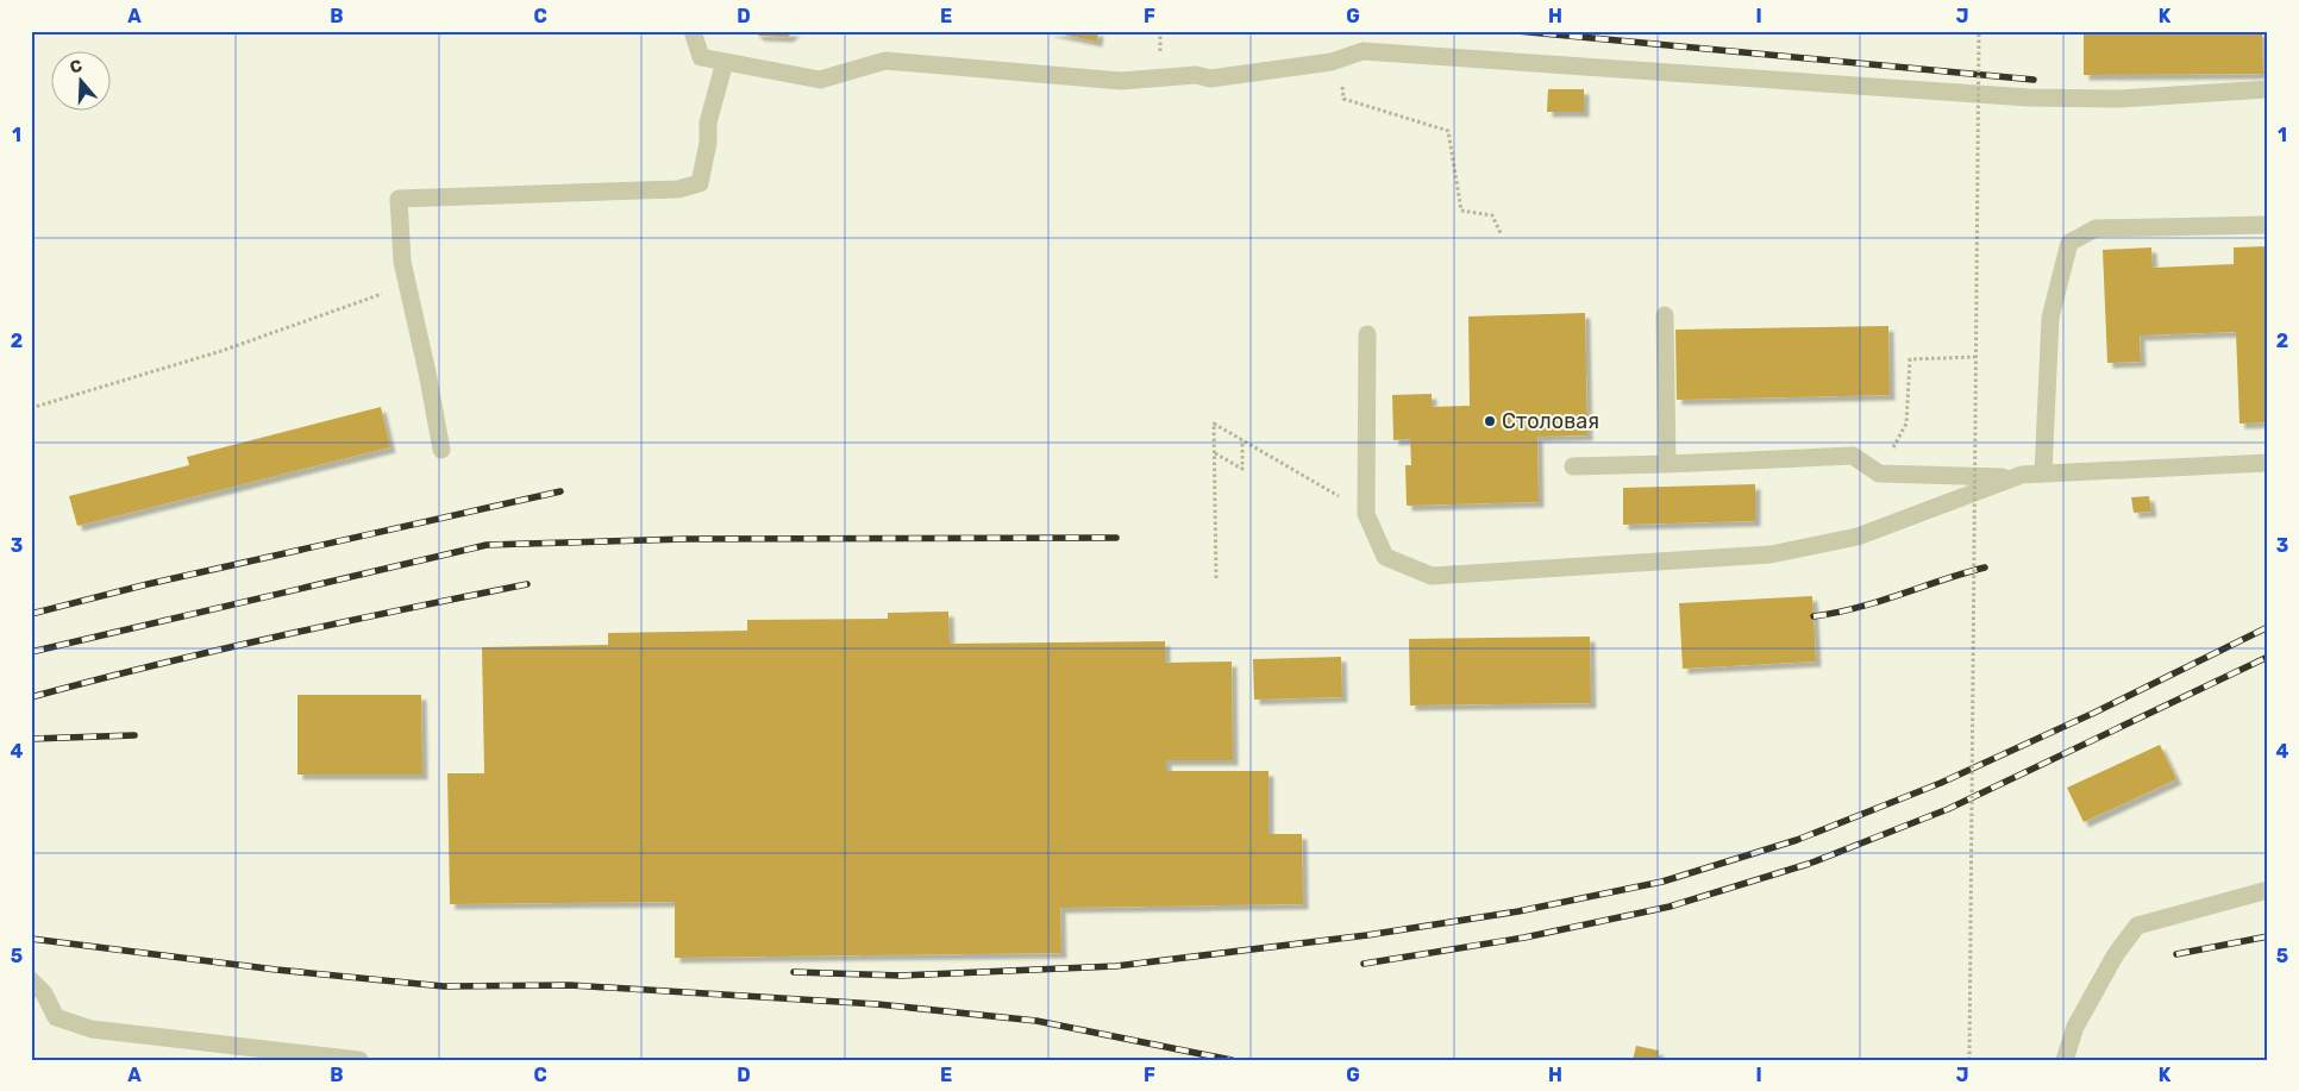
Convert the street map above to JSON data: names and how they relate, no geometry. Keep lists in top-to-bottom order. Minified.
{"places":["Столовая"],"north":"top","grid":{"columns":["A","B","C","D","E","F","G","H","I","J","K"],"rows":["1","2","3","4","5"]}}
